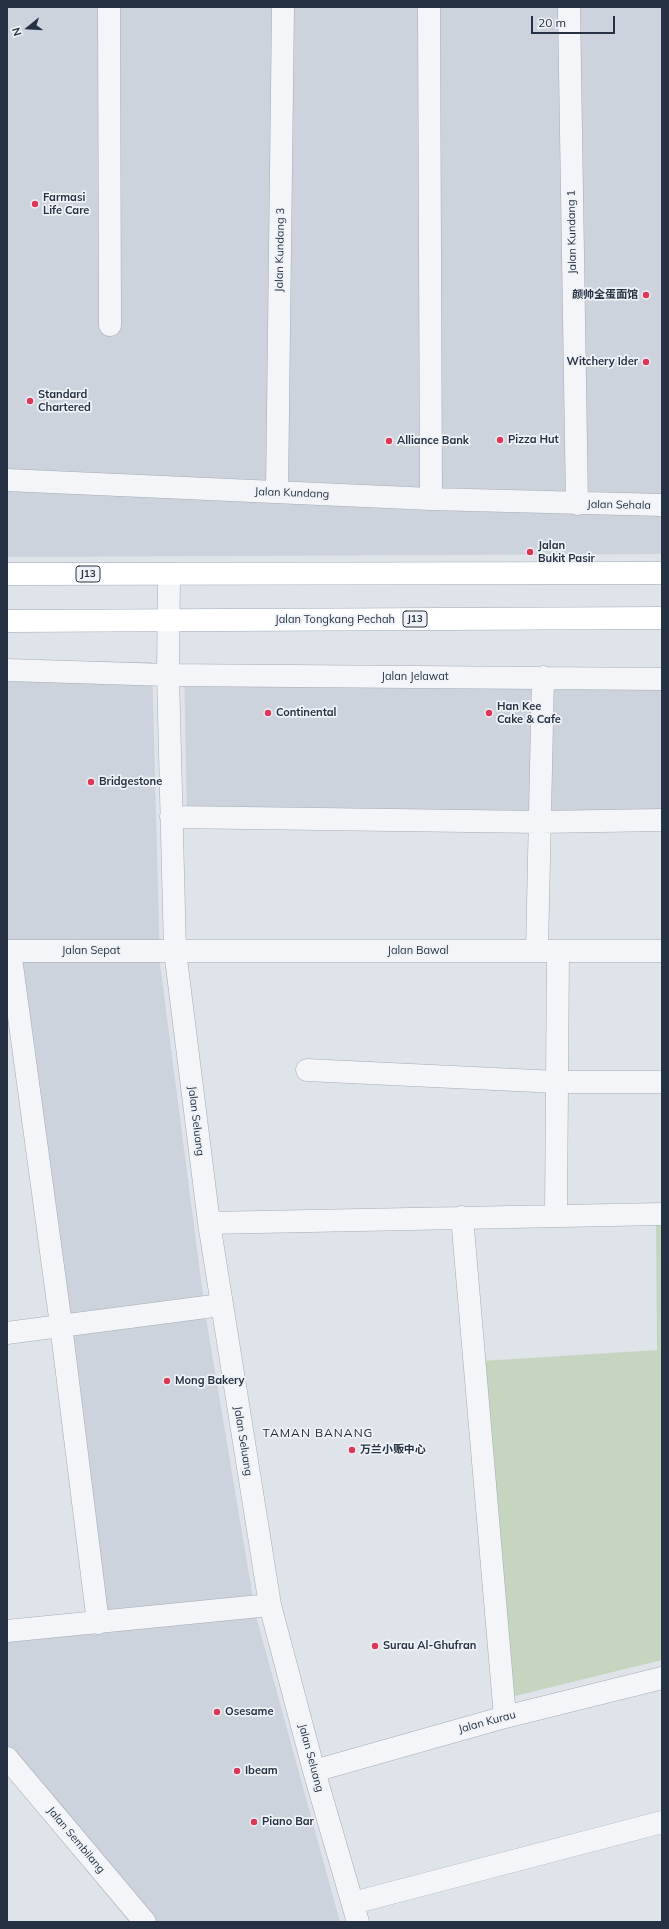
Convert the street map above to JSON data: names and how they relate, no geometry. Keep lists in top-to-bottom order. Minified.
{"streets":{"main road":["J13","Jalan Tongkang Pechah"],"street":["Jalan Kundang 1","Jalan Kundang 3","Jalan Kundang","Jalan Sehala","Jalan Jelawat","Jalan Sepat","Jalan Bawal","Jalan Seluang","Jalan Kurau","Jalan Sembilang"]},"crossings":[["Jalan Kundang 1","Jalan Kundang"],["Jalan Kundang 1","Jalan Sehala"],["Jalan Kundang 3","Jalan Kundang"],["Jalan Kundang","Jalan Sehala"],["J13","Jalan Seluang"],["Jalan Tongkang Pechah","Jalan Seluang"],["Jalan Jelawat","Jalan Seluang"],["Jalan Sepat","Jalan Bawal"],["Jalan Sepat","Jalan Seluang"],["Jalan Bawal","Jalan Seluang"],["Jalan Seluang","Jalan Kurau"]],"districts":["TAMAN BANANG"],"places":["Farmasi Life Care","颜帅全蛋面馆","Witchery Ider","Standard Chartered","Pizza Hut","Alliance Bank","Jalan Bukit Pasir","Continental","Han Kee Cake & Cafe","Bridgestone","Mong Bakery","万兰小贩中心","Surau Al-Ghufran","Osesame","Ibeam","Piano Bar"],"scale_bar":"20 m","north":"left"}
